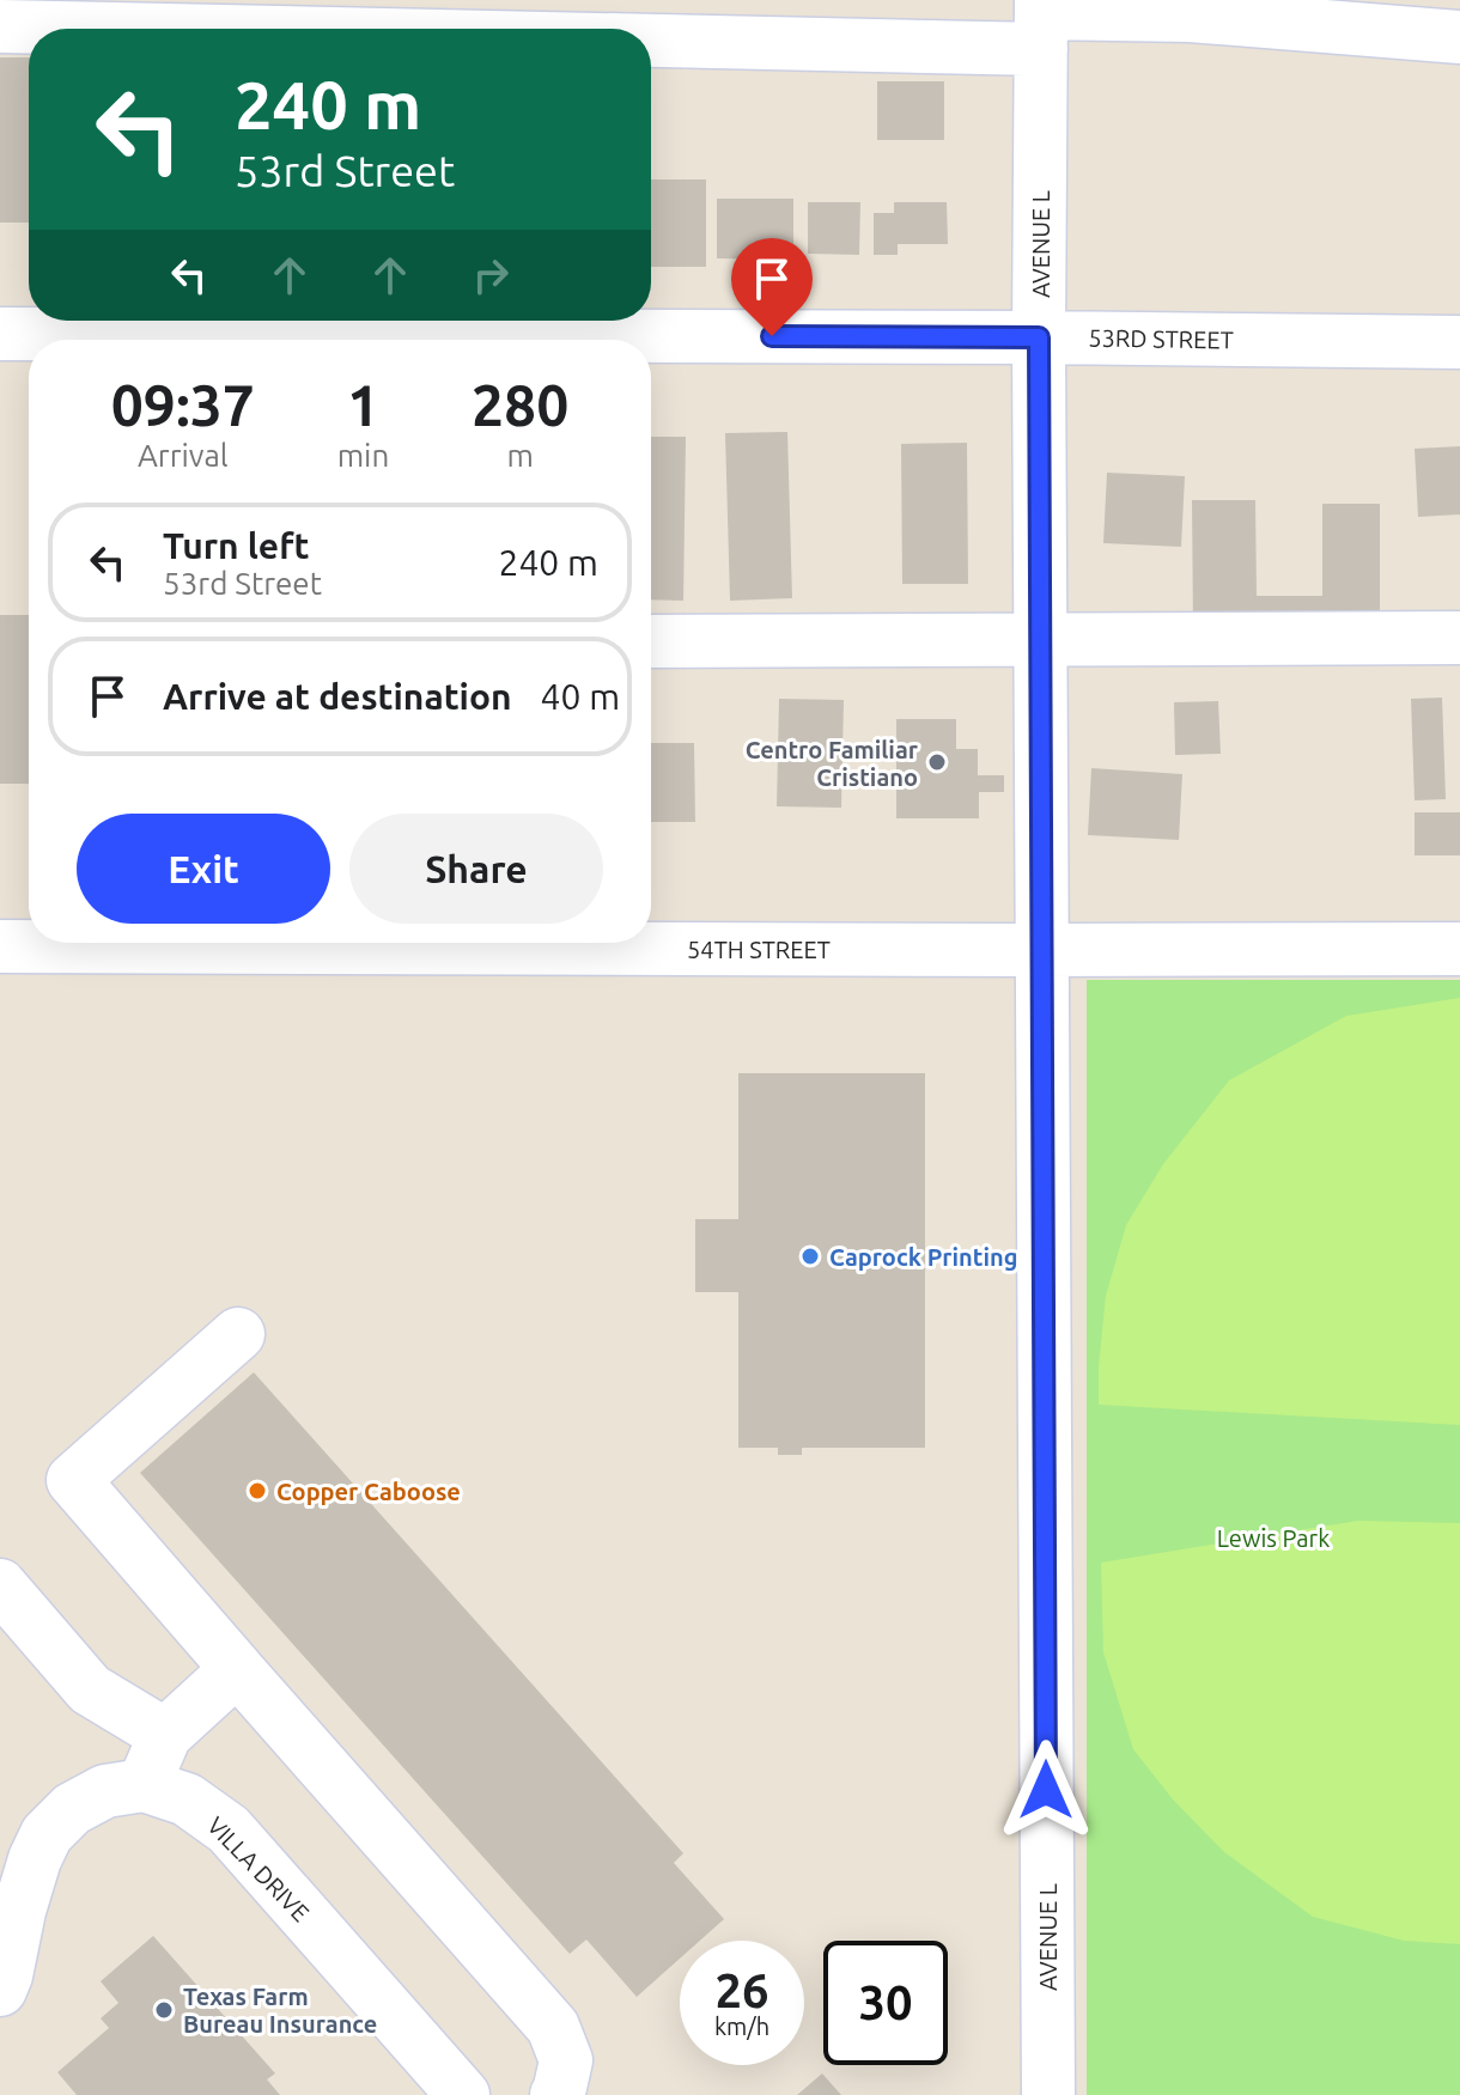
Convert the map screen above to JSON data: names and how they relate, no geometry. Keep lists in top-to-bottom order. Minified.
{"streets":{"street":["AVENUE L","53RD STREET","54TH STREET","VILLA DRIVE"]},"crossings":[["AVENUE L","53RD STREET"],["AVENUE L","54TH STREET"]],"parks":["Lewis Park"],"places":["Centro Familiar Cristiano","Caprock Printing","Copper Caboose","Texas Farm Bureau Insurance"],"page":{"turn":["240 m","53rd Street"],"eta":["09:37","Arrival","1","min","280","m"],"list":[{"name":"Turn left","note":"53rd Street","value":"240 m"},{"name":"Arrive at destination","value":"40 m"}],"buttons":["Exit","Share"],"speed":"26 km/h","limit":"30"}}
